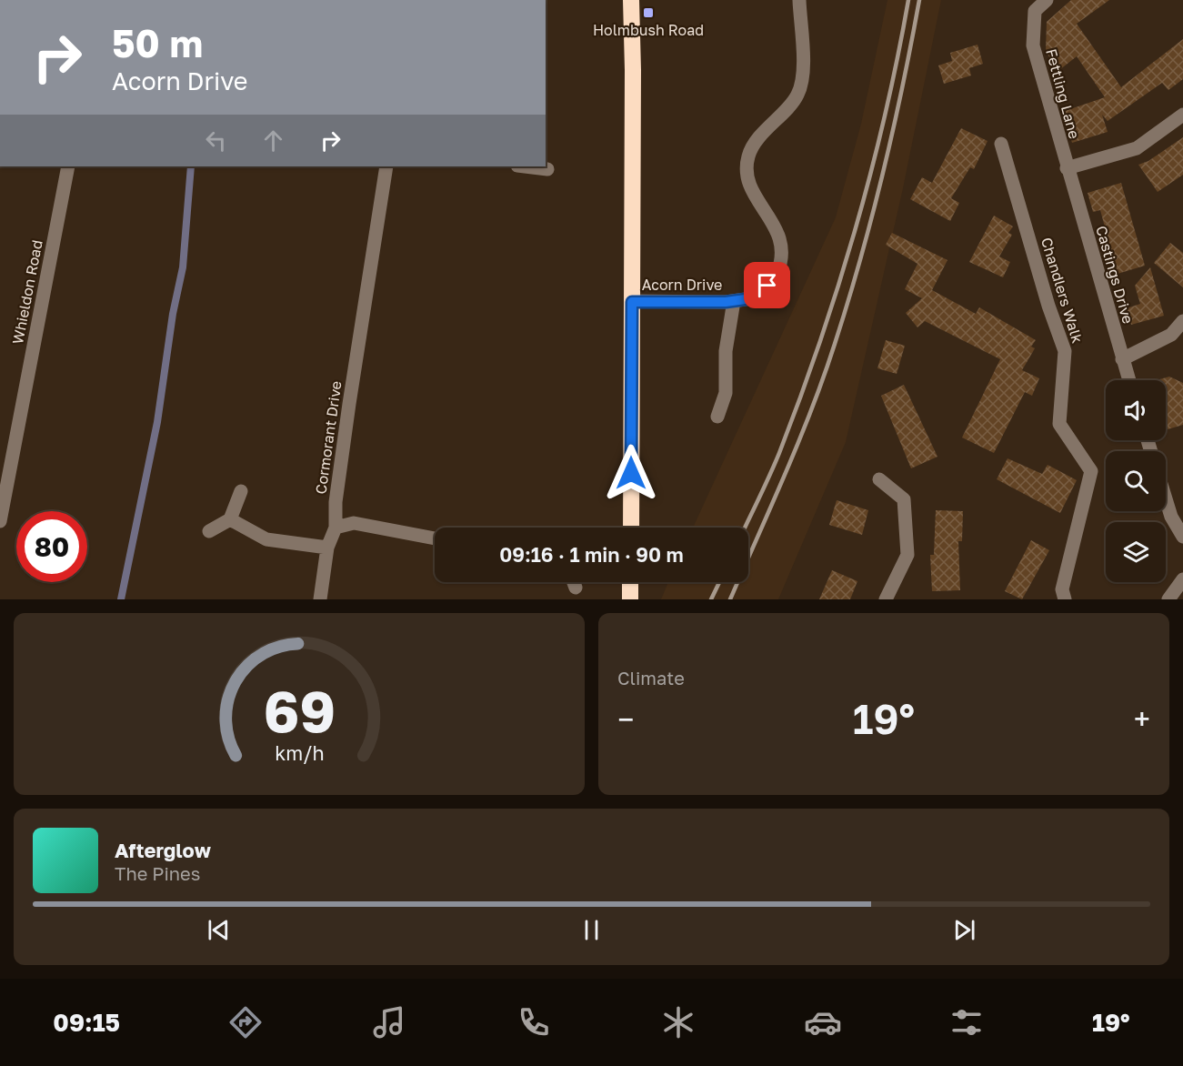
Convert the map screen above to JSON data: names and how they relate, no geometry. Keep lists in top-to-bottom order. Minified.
{"streets":{"street":["Fettling Lane","Castings Drive","Acorn Drive","Chandlers Walk","Whieldon Road","Cormorant Drive"]},"crossings":[["Fettling Lane","Castings Drive"]],"places":{"transit":["Holmbush Road"]},"page":{"turn":["50 m","Acorn Drive"],"limit":"80","trip":"09:16 · 1 min · 90 m","tile":"Climate","heat":["−","19°","+"],"song":["Afterglow","The Pines"],"tabs":["09:15","19°"],"gauge":["69","km/h"]}}
